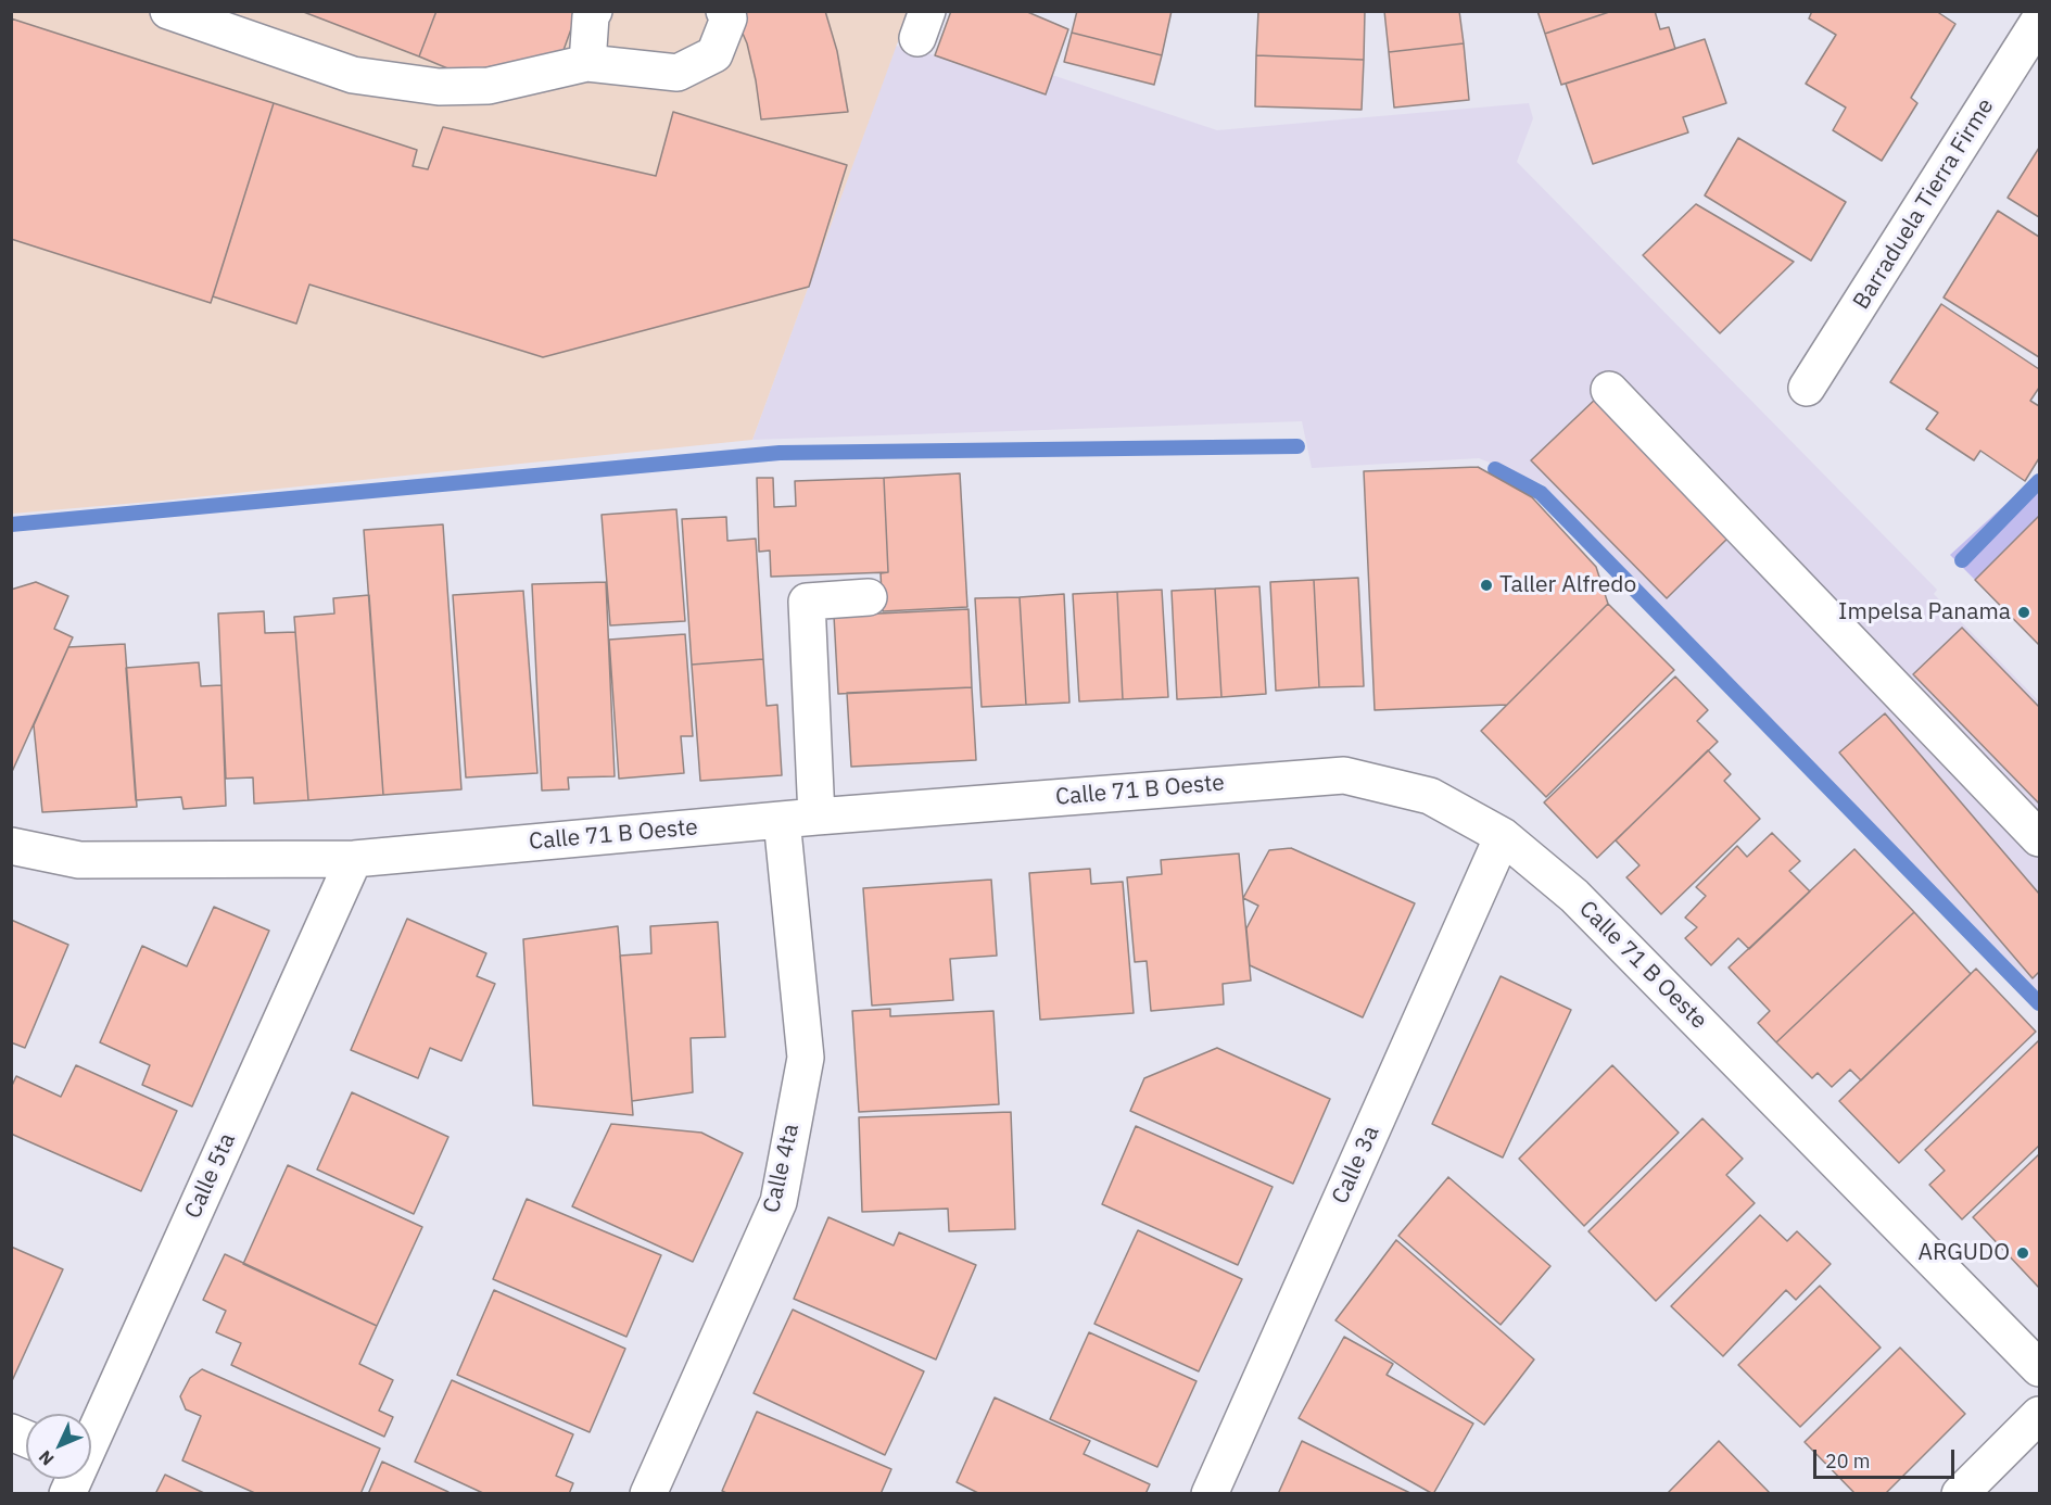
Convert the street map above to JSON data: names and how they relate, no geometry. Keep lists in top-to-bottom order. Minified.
{"streets":{"street":["Barraduela Tierra Firme","Calle 71 B Oeste","Calle 3a","Calle 4ta","Calle 5ta"]},"crossings":[["Calle 71 B Oeste","Calle 3a"],["Calle 71 B Oeste","Calle 4ta"],["Calle 71 B Oeste","Calle 5ta"]],"places":["Taller Alfredo","Impelsa Panama","ARGUDO"],"scale_bar":"20 m","north":"bottom left"}
